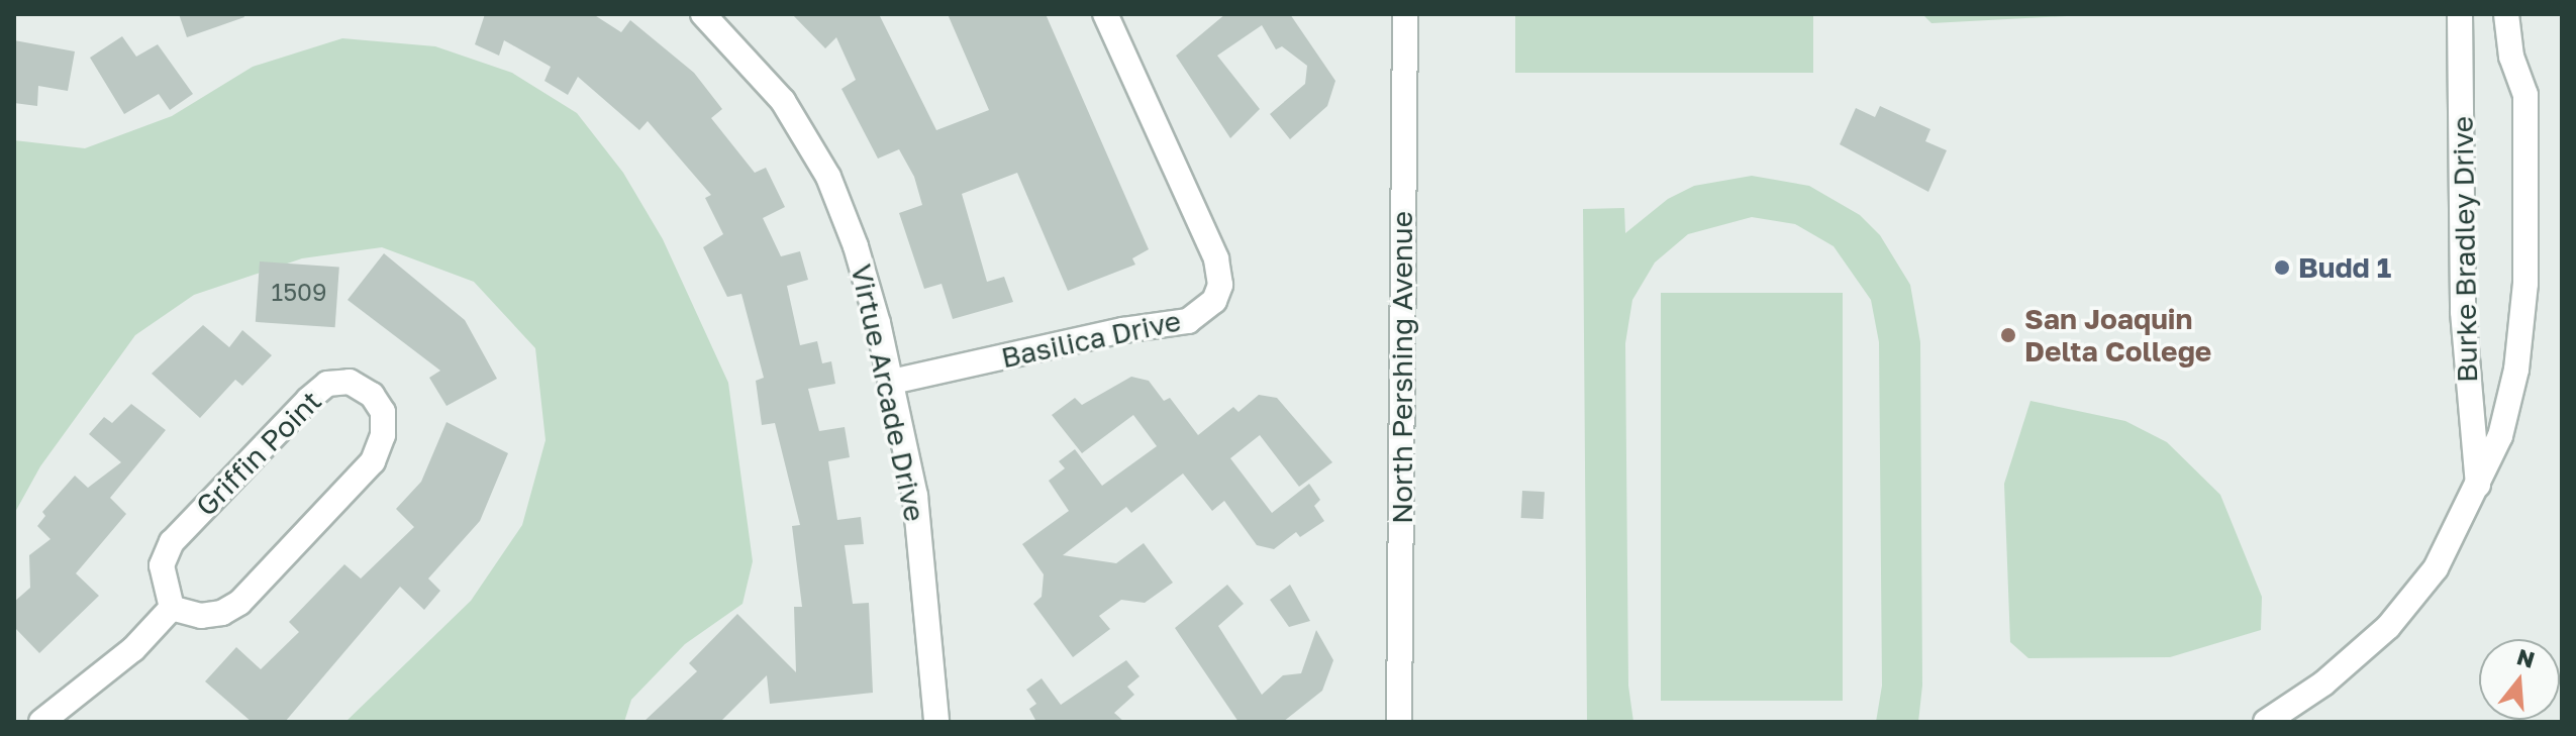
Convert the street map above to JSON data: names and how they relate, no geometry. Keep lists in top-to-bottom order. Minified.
{"streets":{"street":["Burke Bradley Drive","Basilica Drive","North Pershing Avenue","Virtue Arcade Drive","Griffin Point"]},"crossings":[["Basilica Drive","Virtue Arcade Drive"]],"places":["Budd 1","San Joaquin Delta College"],"house_numbers":["1509"],"north":"top"}
